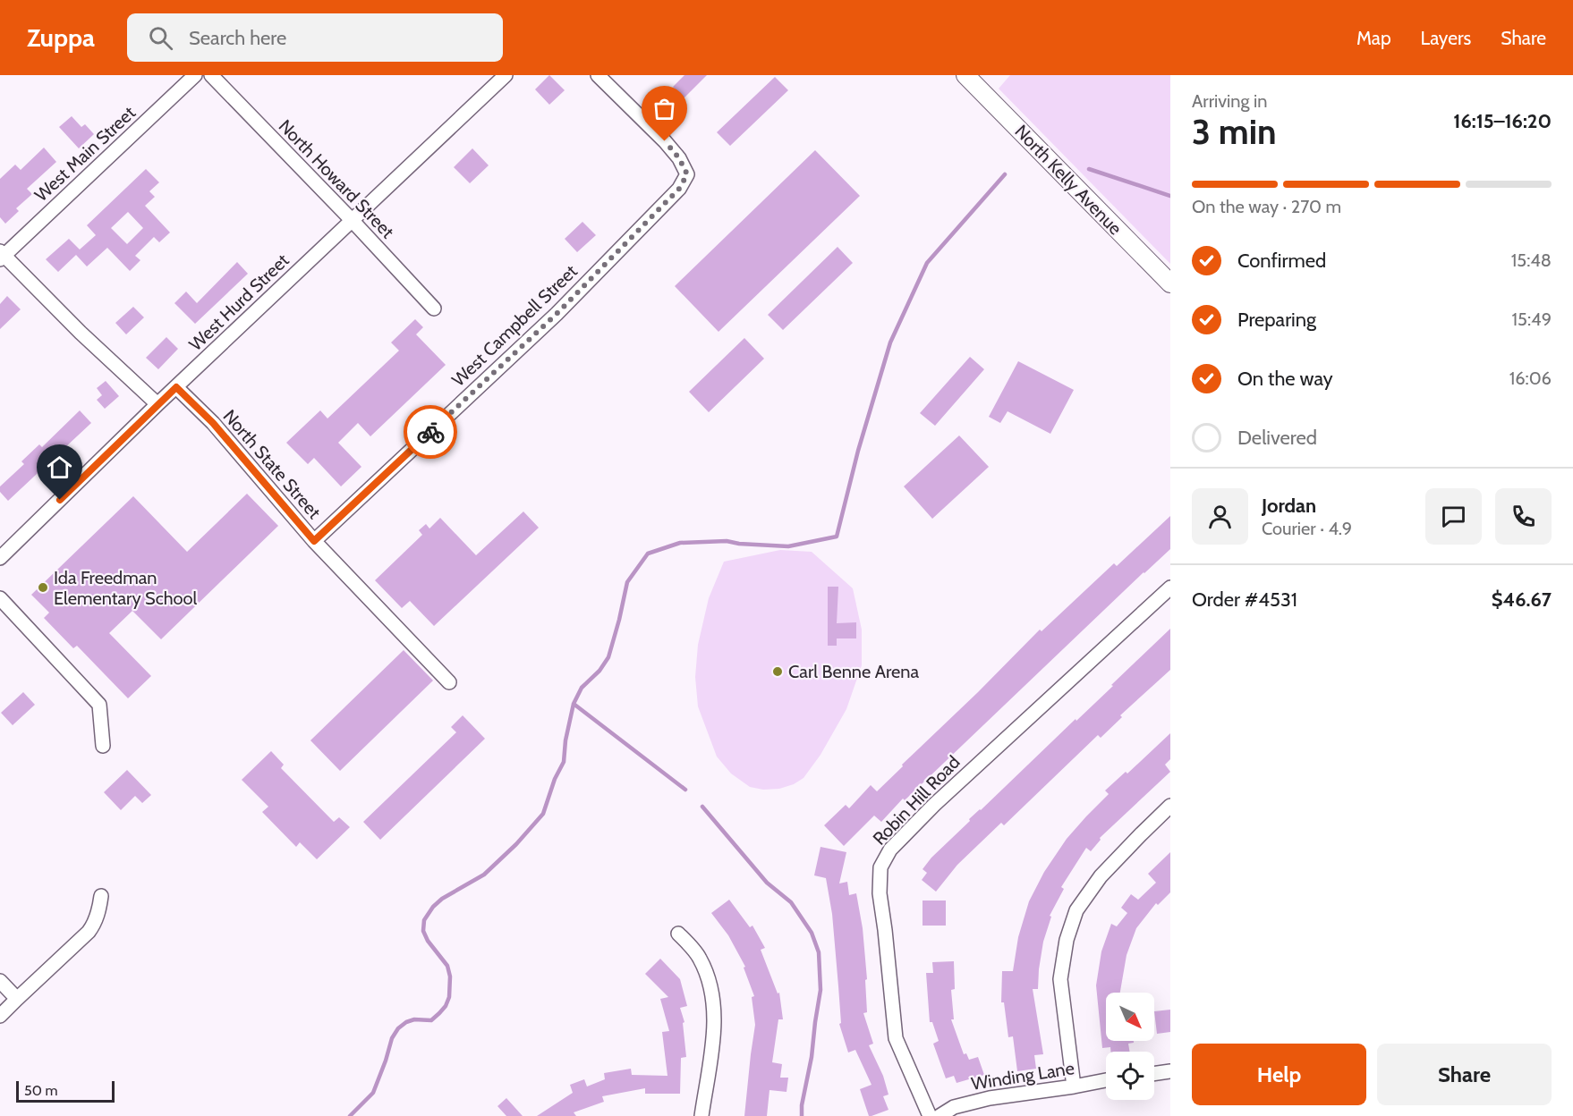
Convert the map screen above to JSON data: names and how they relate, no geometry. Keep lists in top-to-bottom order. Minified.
{"streets":{"main road":["North Kelly Avenue"],"street":["West Main Street","North Howard Street","West Hurd Street","West Campbell Street","North State Street","Robin Hill Road","Winding Lane"]},"crossings":[["North Howard Street","West Hurd Street"],["West Hurd Street","North State Street"],["West Campbell Street","North State Street"]],"places":["Ida Freedman Elementary School","Carl Benne Arena"],"scale_bar":"50 m","north":"bottom right","page":{"header":"Zuppa","search":"Search here","nav":["Map","Layers","Share"],"heading":["3 min","Arriving in","16:15–16:20"],"panel":["Jordan","Courier · 4.9","Order #4531","$46.67"],"bar":"On the way · 270 m","list":[["Confirmed","15:48"],["Preparing","15:49"],["On the way","16:06"],"Delivered"],"buttons":["Help","Share"],"scale":"50 m"}}
